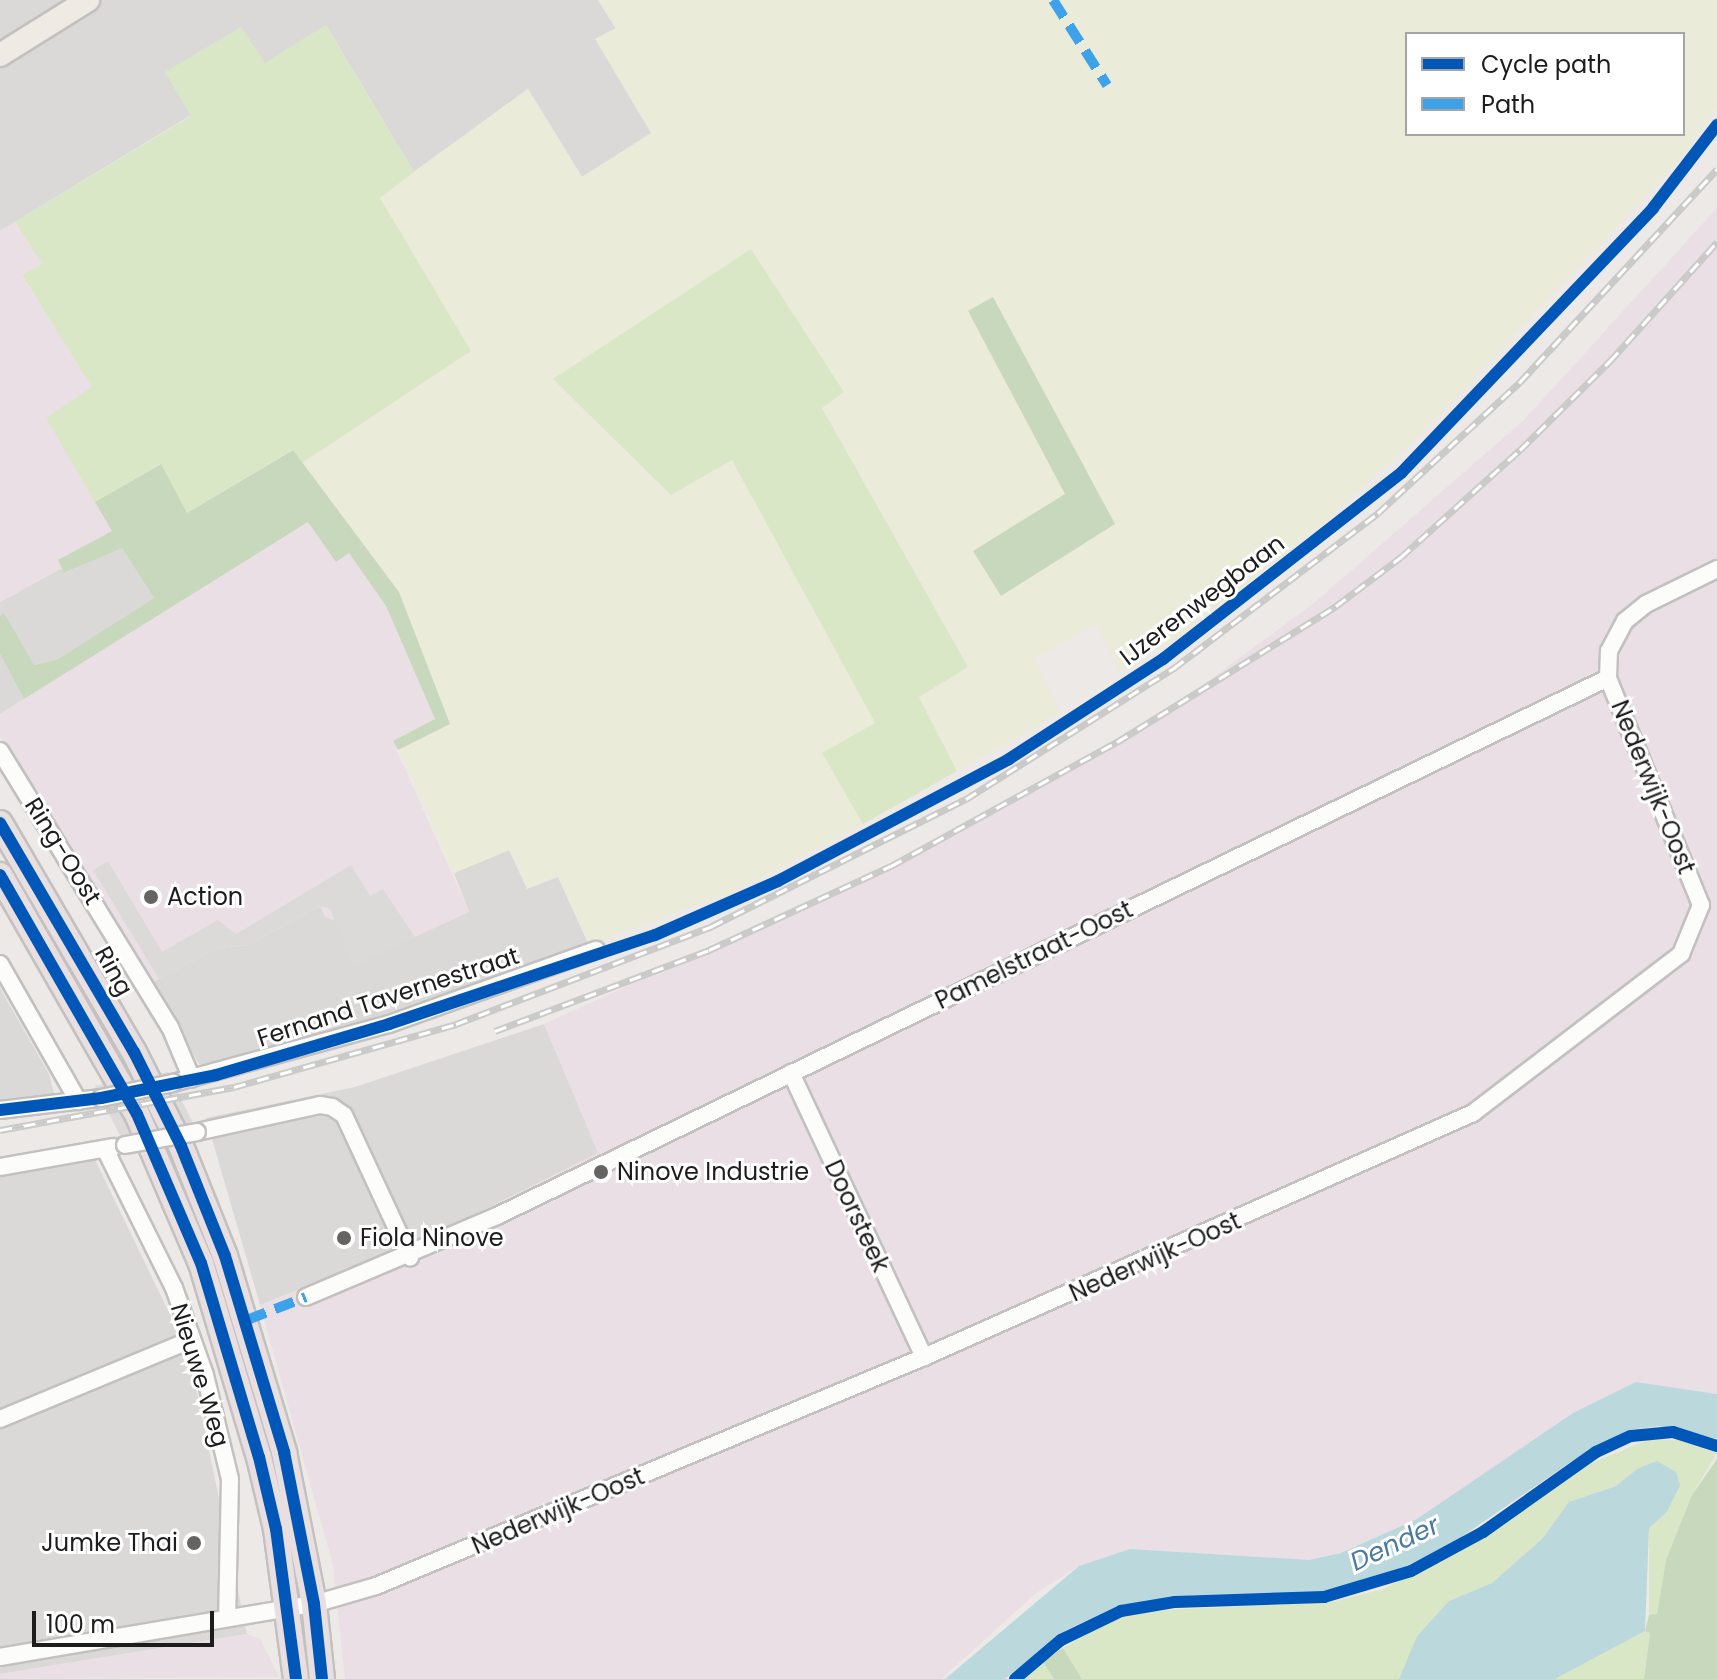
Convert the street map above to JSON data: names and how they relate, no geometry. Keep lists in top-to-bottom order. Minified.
{"streets":{"highway":["Ring"],"street":["Nederwijk-Oost","Ring-Oost","Pamelstraat-Oost","Fernand Tavernestraat","Doorsteek","Nieuwe Weg"],"cycle path":["IJzerenwegbaan"]},"crossings":[["Nederwijk-Oost","Pamelstraat-Oost"],["Nederwijk-Oost","Ring"],["Nederwijk-Oost","Doorsteek"],["Nederwijk-Oost","Nieuwe Weg"],["Ring-Oost","Fernand Tavernestraat"],["Pamelstraat-Oost","Doorsteek"]],"water":["Dender"],"places":["Action","Ninove Industrie","Fiola Ninove","Jumke Thai"],"legend":["Cycle path","Path"],"scale_bar":"100 m"}
